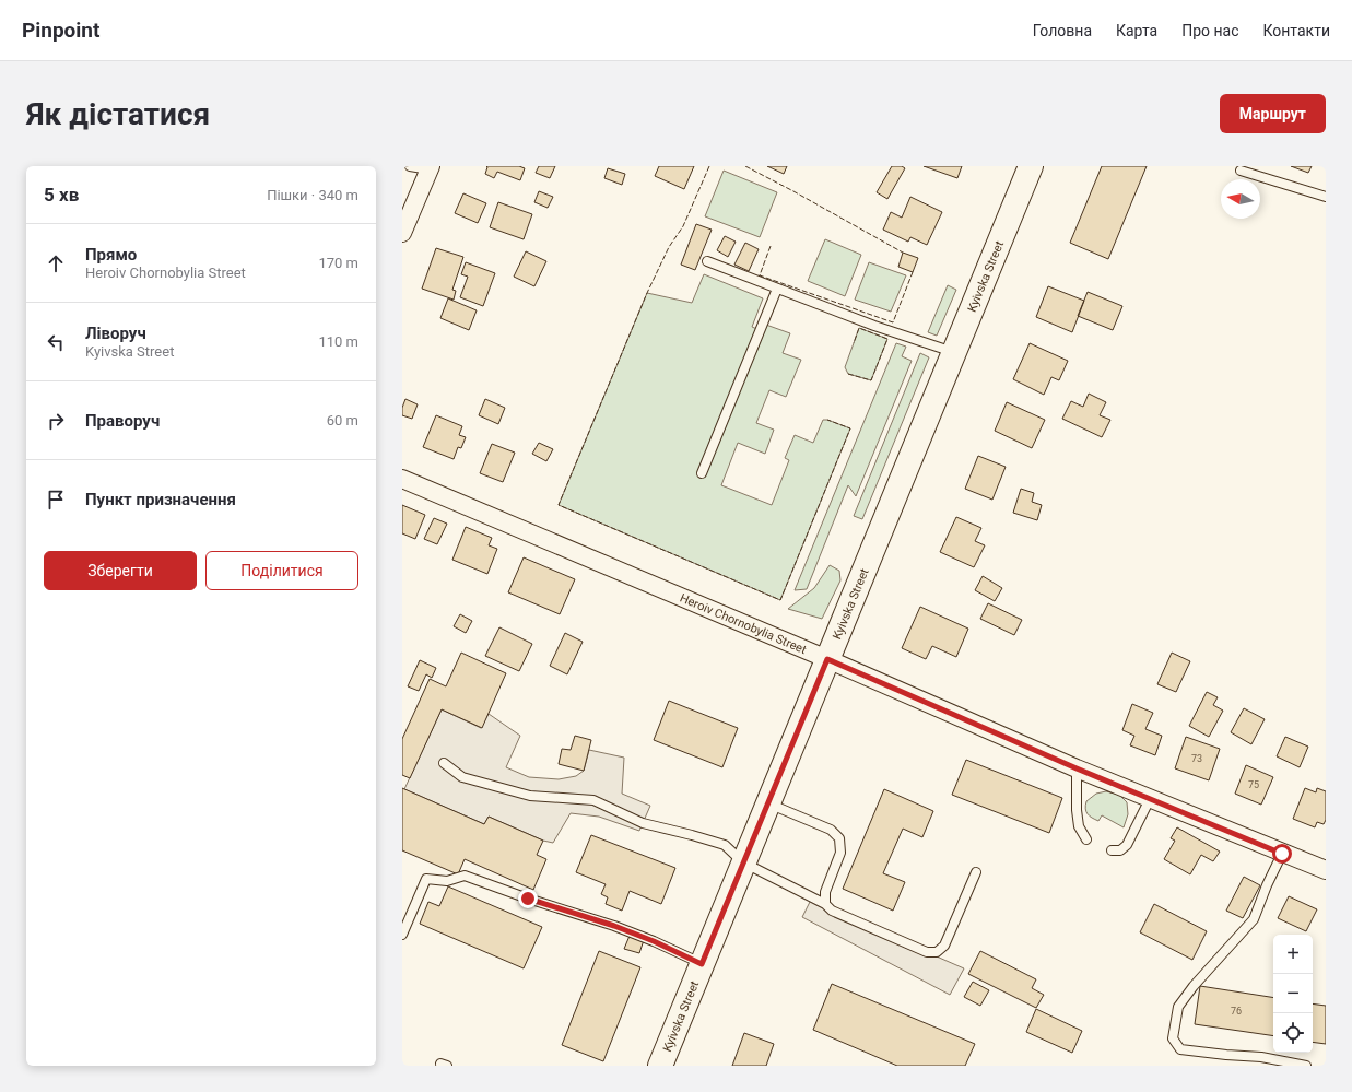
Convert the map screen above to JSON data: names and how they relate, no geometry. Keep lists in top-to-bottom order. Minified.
{"streets":{"street":["Kyivska Street","Heroiv Chornobylia Street"]},"crossings":[["Kyivska Street","Heroiv Chornobylia Street"]],"house_numbers":["73","75","76"],"north":"left","page":{"header":"Pinpoint","nav":["Головна","Карта","Про нас","Контакти"],"buttons":["Маршрут",["Зберегти","Поділитися"]],"title":"Як дістатися","heading":["5 хв","Пішки · 340 m"],"list":[["Прямо","Heroiv Chornobylia Street","170 m"],["Ліворуч","Kyivska Street","110 m"],["Праворуч","60 m"],"Пункт призначення"],"map_buttons":["+","−"]}}
